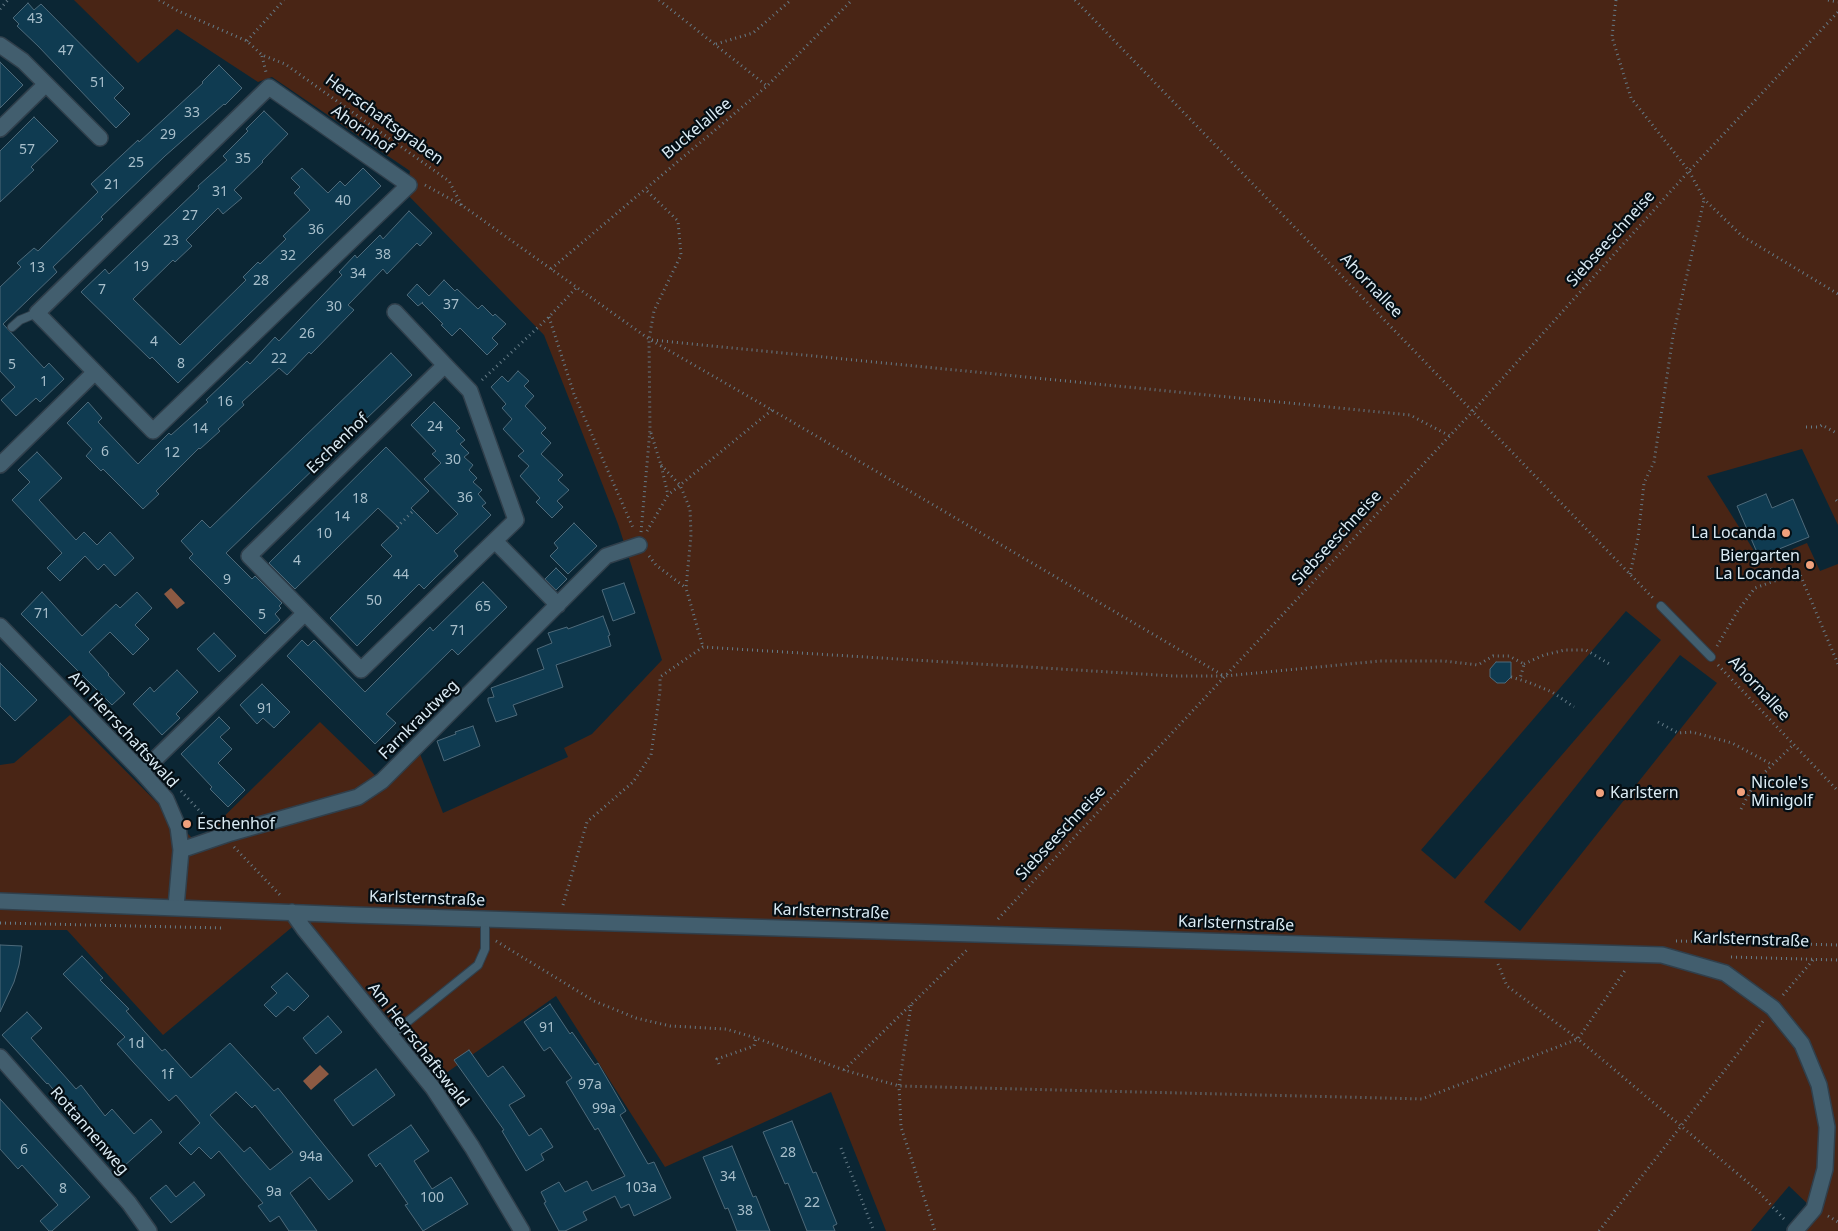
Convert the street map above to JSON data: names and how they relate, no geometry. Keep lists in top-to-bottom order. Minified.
{"streets":{"street":["Ahornhof","Eschenhof","Farnkrautweg","Am Herrschaftswald","Karlsternstraße","Rottannenweg"],"lane":["Ahornallee"],"path":["Herrschaftsgraben","Buckelallee","Siebseeschneise"]},"crossings":[["Herrschaftsgraben","Buckelallee"],["Herrschaftsgraben","Siebseeschneise"],["Siebseeschneise","Ahornallee"],["Siebseeschneise","Karlsternstraße"],["Farnkrautweg","Am Herrschaftswald"],["Am Herrschaftswald","Karlsternstraße"]],"places":["La Locanda","Biergarten La Locanda","Nicole's Minigolf","Karlstern","Eschenhof"],"house_numbers":["43","47","51","33","29","57","35","25","21","31","40","27","36","23","38","32","19","13","34","28","7","37","30","26","4","22","8","5","1","16","24","14","6","12","30","36","18","14","10","4","44","9","50","65","71","5","71","91","91","1d","1f","97a","99a","6","28","94a","34","103a","8","9a","100","22","38"]}
